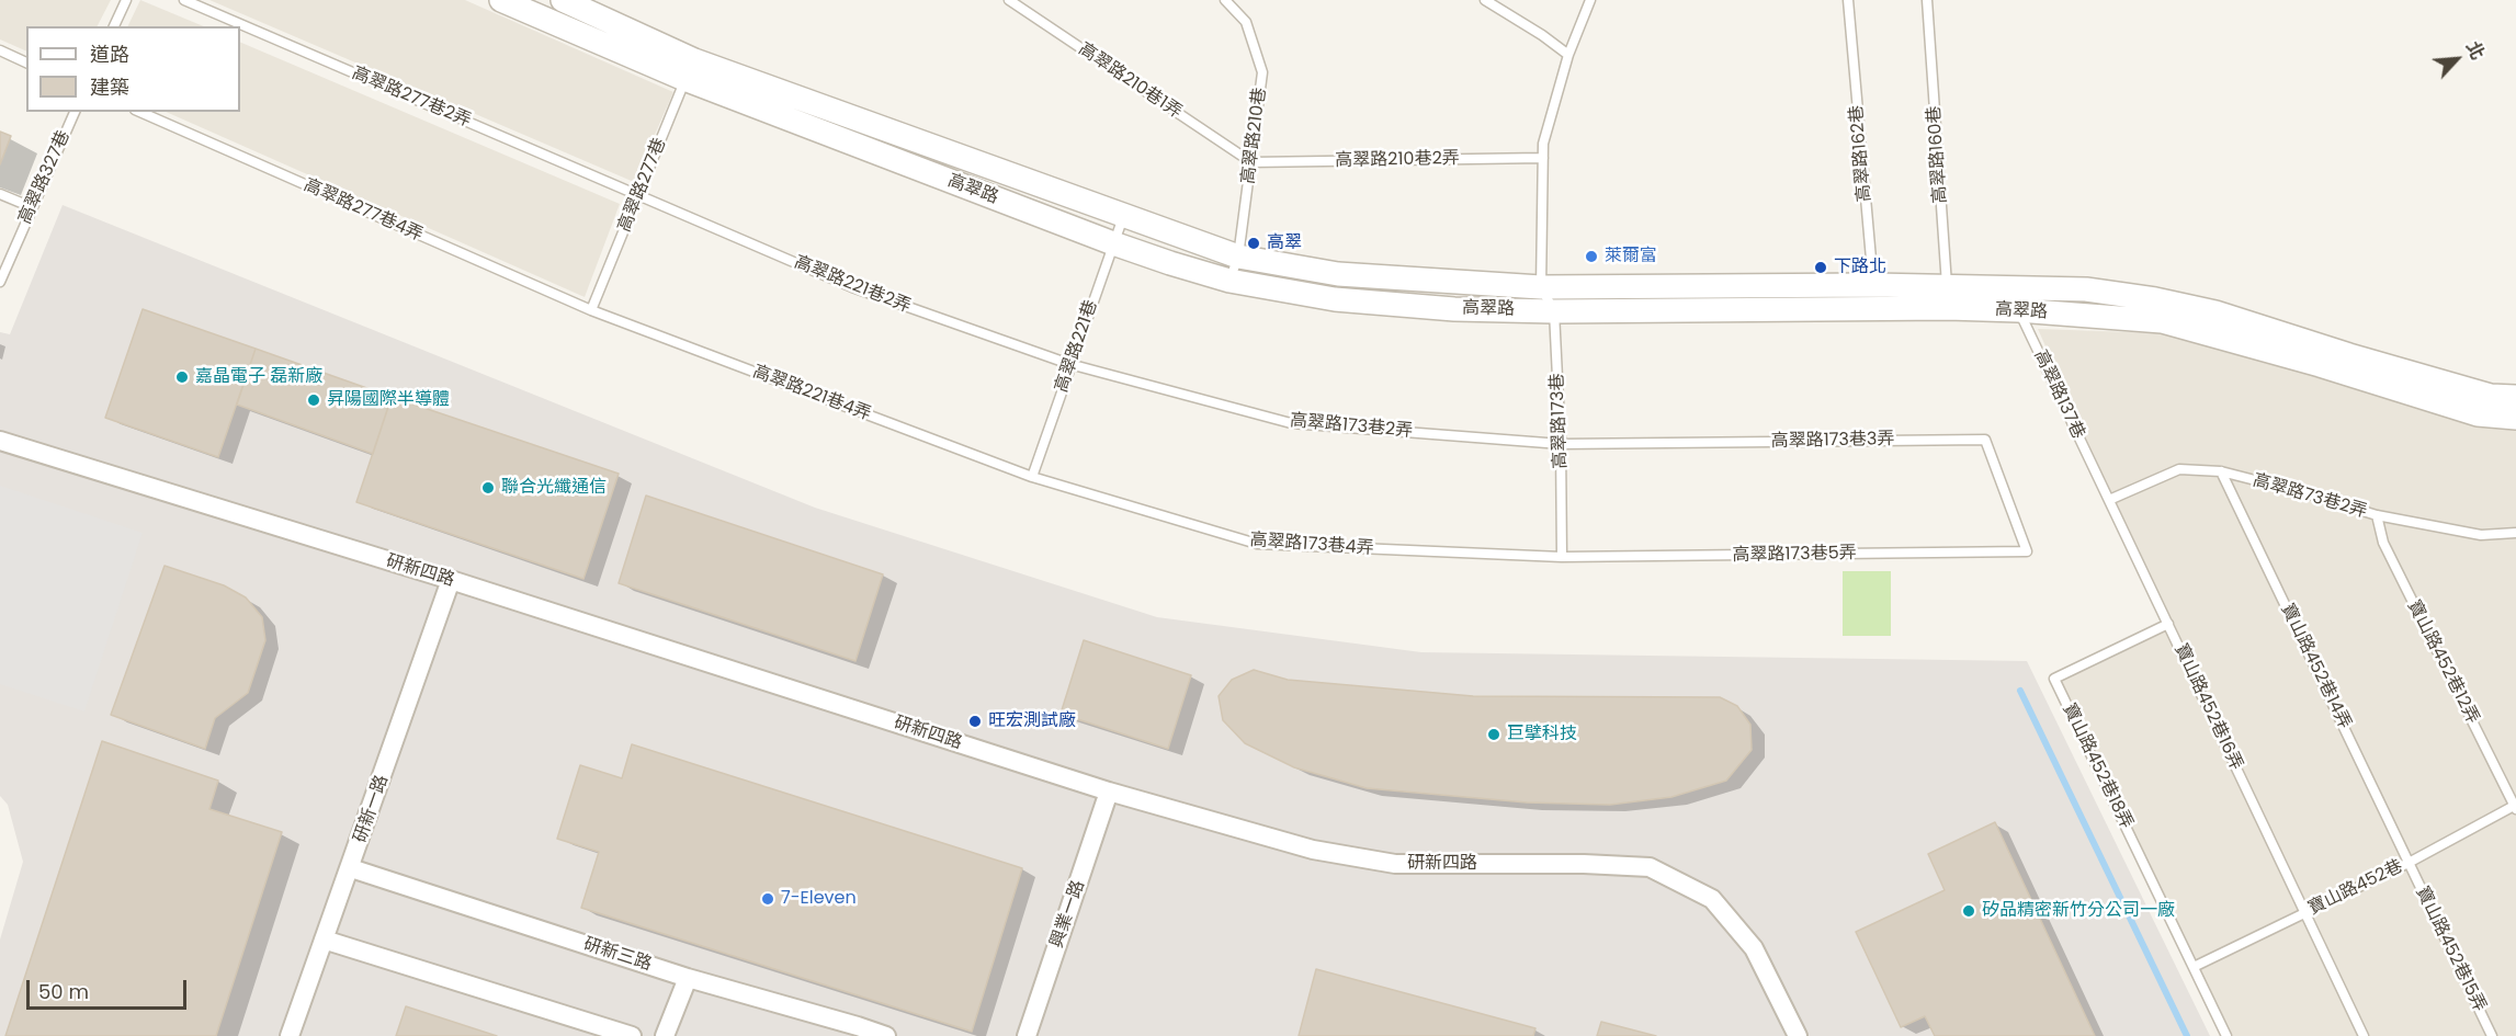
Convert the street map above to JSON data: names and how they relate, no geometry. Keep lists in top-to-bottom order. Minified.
{"streets":{"street":["高翠路","研新四路","研新一路","興業一路","研新三路"],"lane":["高翠路210巷1弄","高翠路277巷2弄","高翠路210巷","高翠路162巷","高翠路160巷","高翠路210巷2弄","高翠路327巷","高翠路277巷","高翠路277巷4弄","高翠路221巷2弄","高翠路221巷","高翠路221巷4弄","高翠路137巷","高翠路173巷","高翠路173巷2弄","高翠路173巷3弄","高翠路73巷2弄","高翠路173巷4弄","高翠路173巷5弄","寶山路452巷12弄","寶山路452巷14弄","寶山路452巷16弄","寶山路452巷18弄","寶山路452巷","寶山路452巷15弄"]},"crossings":[["高翠路210巷1弄","高翠路210巷"],["高翠路210巷1弄","高翠路210巷2弄"],["高翠路277巷2弄","高翠路277巷"],["高翠路277巷2弄","高翠路221巷2弄"],["高翠路210巷","高翠路210巷2弄"],["高翠路210巷","高翠路"],["高翠路162巷","高翠路"],["高翠路160巷","高翠路"],["高翠路277巷","高翠路"],["高翠路277巷","高翠路277巷4弄"],["高翠路277巷","高翠路221巷2弄"],["高翠路277巷","高翠路221巷4弄"],["高翠路","高翠路221巷"],["高翠路","高翠路137巷"],["高翠路","高翠路173巷"],["高翠路277巷4弄","高翠路221巷4弄"],["高翠路221巷2弄","高翠路221巷"],["高翠路221巷2弄","高翠路173巷2弄"],["高翠路221巷","高翠路221巷4弄"],["高翠路221巷","高翠路173巷2弄"],["高翠路221巷","高翠路173巷4弄"],["高翠路221巷4弄","高翠路173巷4弄"],["高翠路137巷","高翠路73巷2弄"],["高翠路137巷","寶山路452巷16弄"],["高翠路173巷","高翠路173巷2弄"],["高翠路173巷","高翠路173巷3弄"],["高翠路173巷","高翠路173巷4弄"],["高翠路173巷","高翠路173巷5弄"],["高翠路173巷2弄","高翠路173巷3弄"],["高翠路173巷3弄","高翠路173巷5弄"],["高翠路73巷2弄","寶山路452巷12弄"],["高翠路73巷2弄","寶山路452巷14弄"],["高翠路73巷2弄","寶山路452巷16弄"],["高翠路173巷4弄","高翠路173巷5弄"],["研新四路","研新一路"],["研新四路","興業一路"],["寶山路452巷12弄","寶山路452巷"],["寶山路452巷14弄","寶山路452巷"],["寶山路452巷14弄","寶山路452巷15弄"],["寶山路452巷16弄","寶山路452巷18弄"],["寶山路452巷16弄","寶山路452巷"],["寶山路452巷18弄","寶山路452巷"],["研新一路","研新三路"],["寶山路452巷","寶山路452巷15弄"]],"places":["高翠","萊爾富","下路北","嘉晶電子 磊新廠","昇陽國際半導體","聯合光纖通信","旺宏測試廠","巨擘科技","7-Eleven","矽品精密新竹分公司一廠"],"legend":["道路","建築"],"scale_bar":"50 m","north":"top right"}
